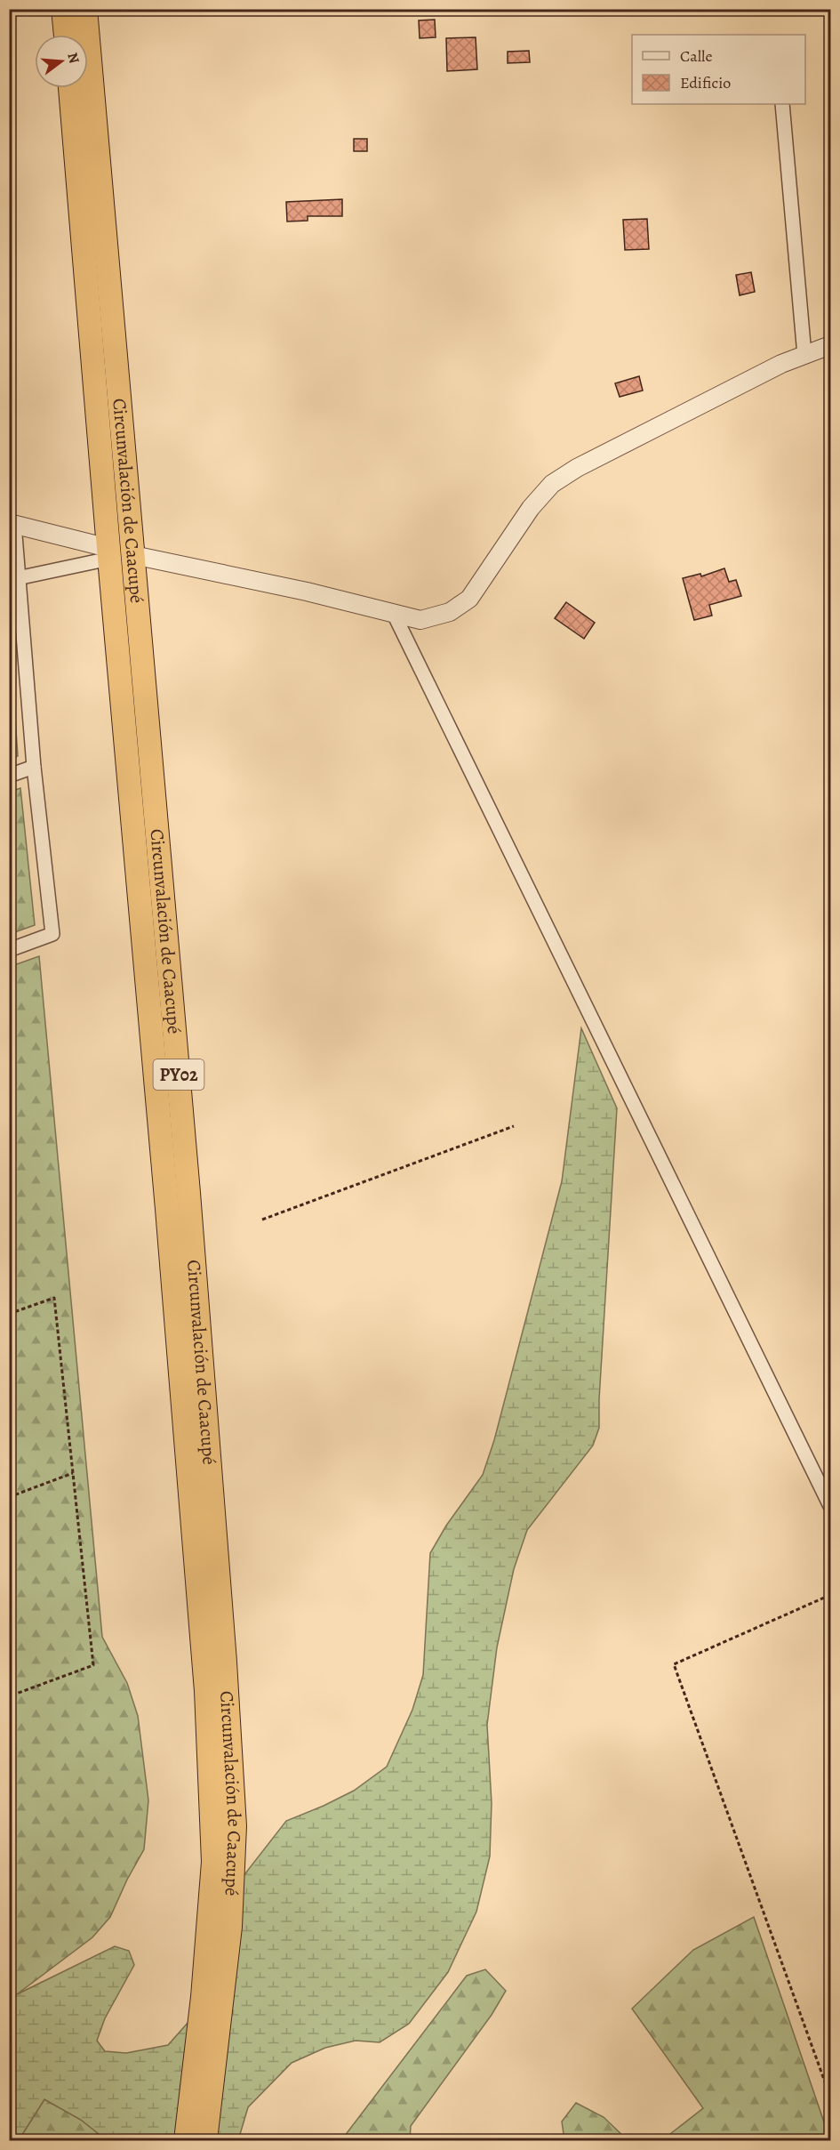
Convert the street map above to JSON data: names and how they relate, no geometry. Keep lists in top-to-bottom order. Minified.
{"streets":{"highway":["Circunvalación de Caacupé","PY02"]},"legend":["Calle","Edificio"],"north":"right"}
